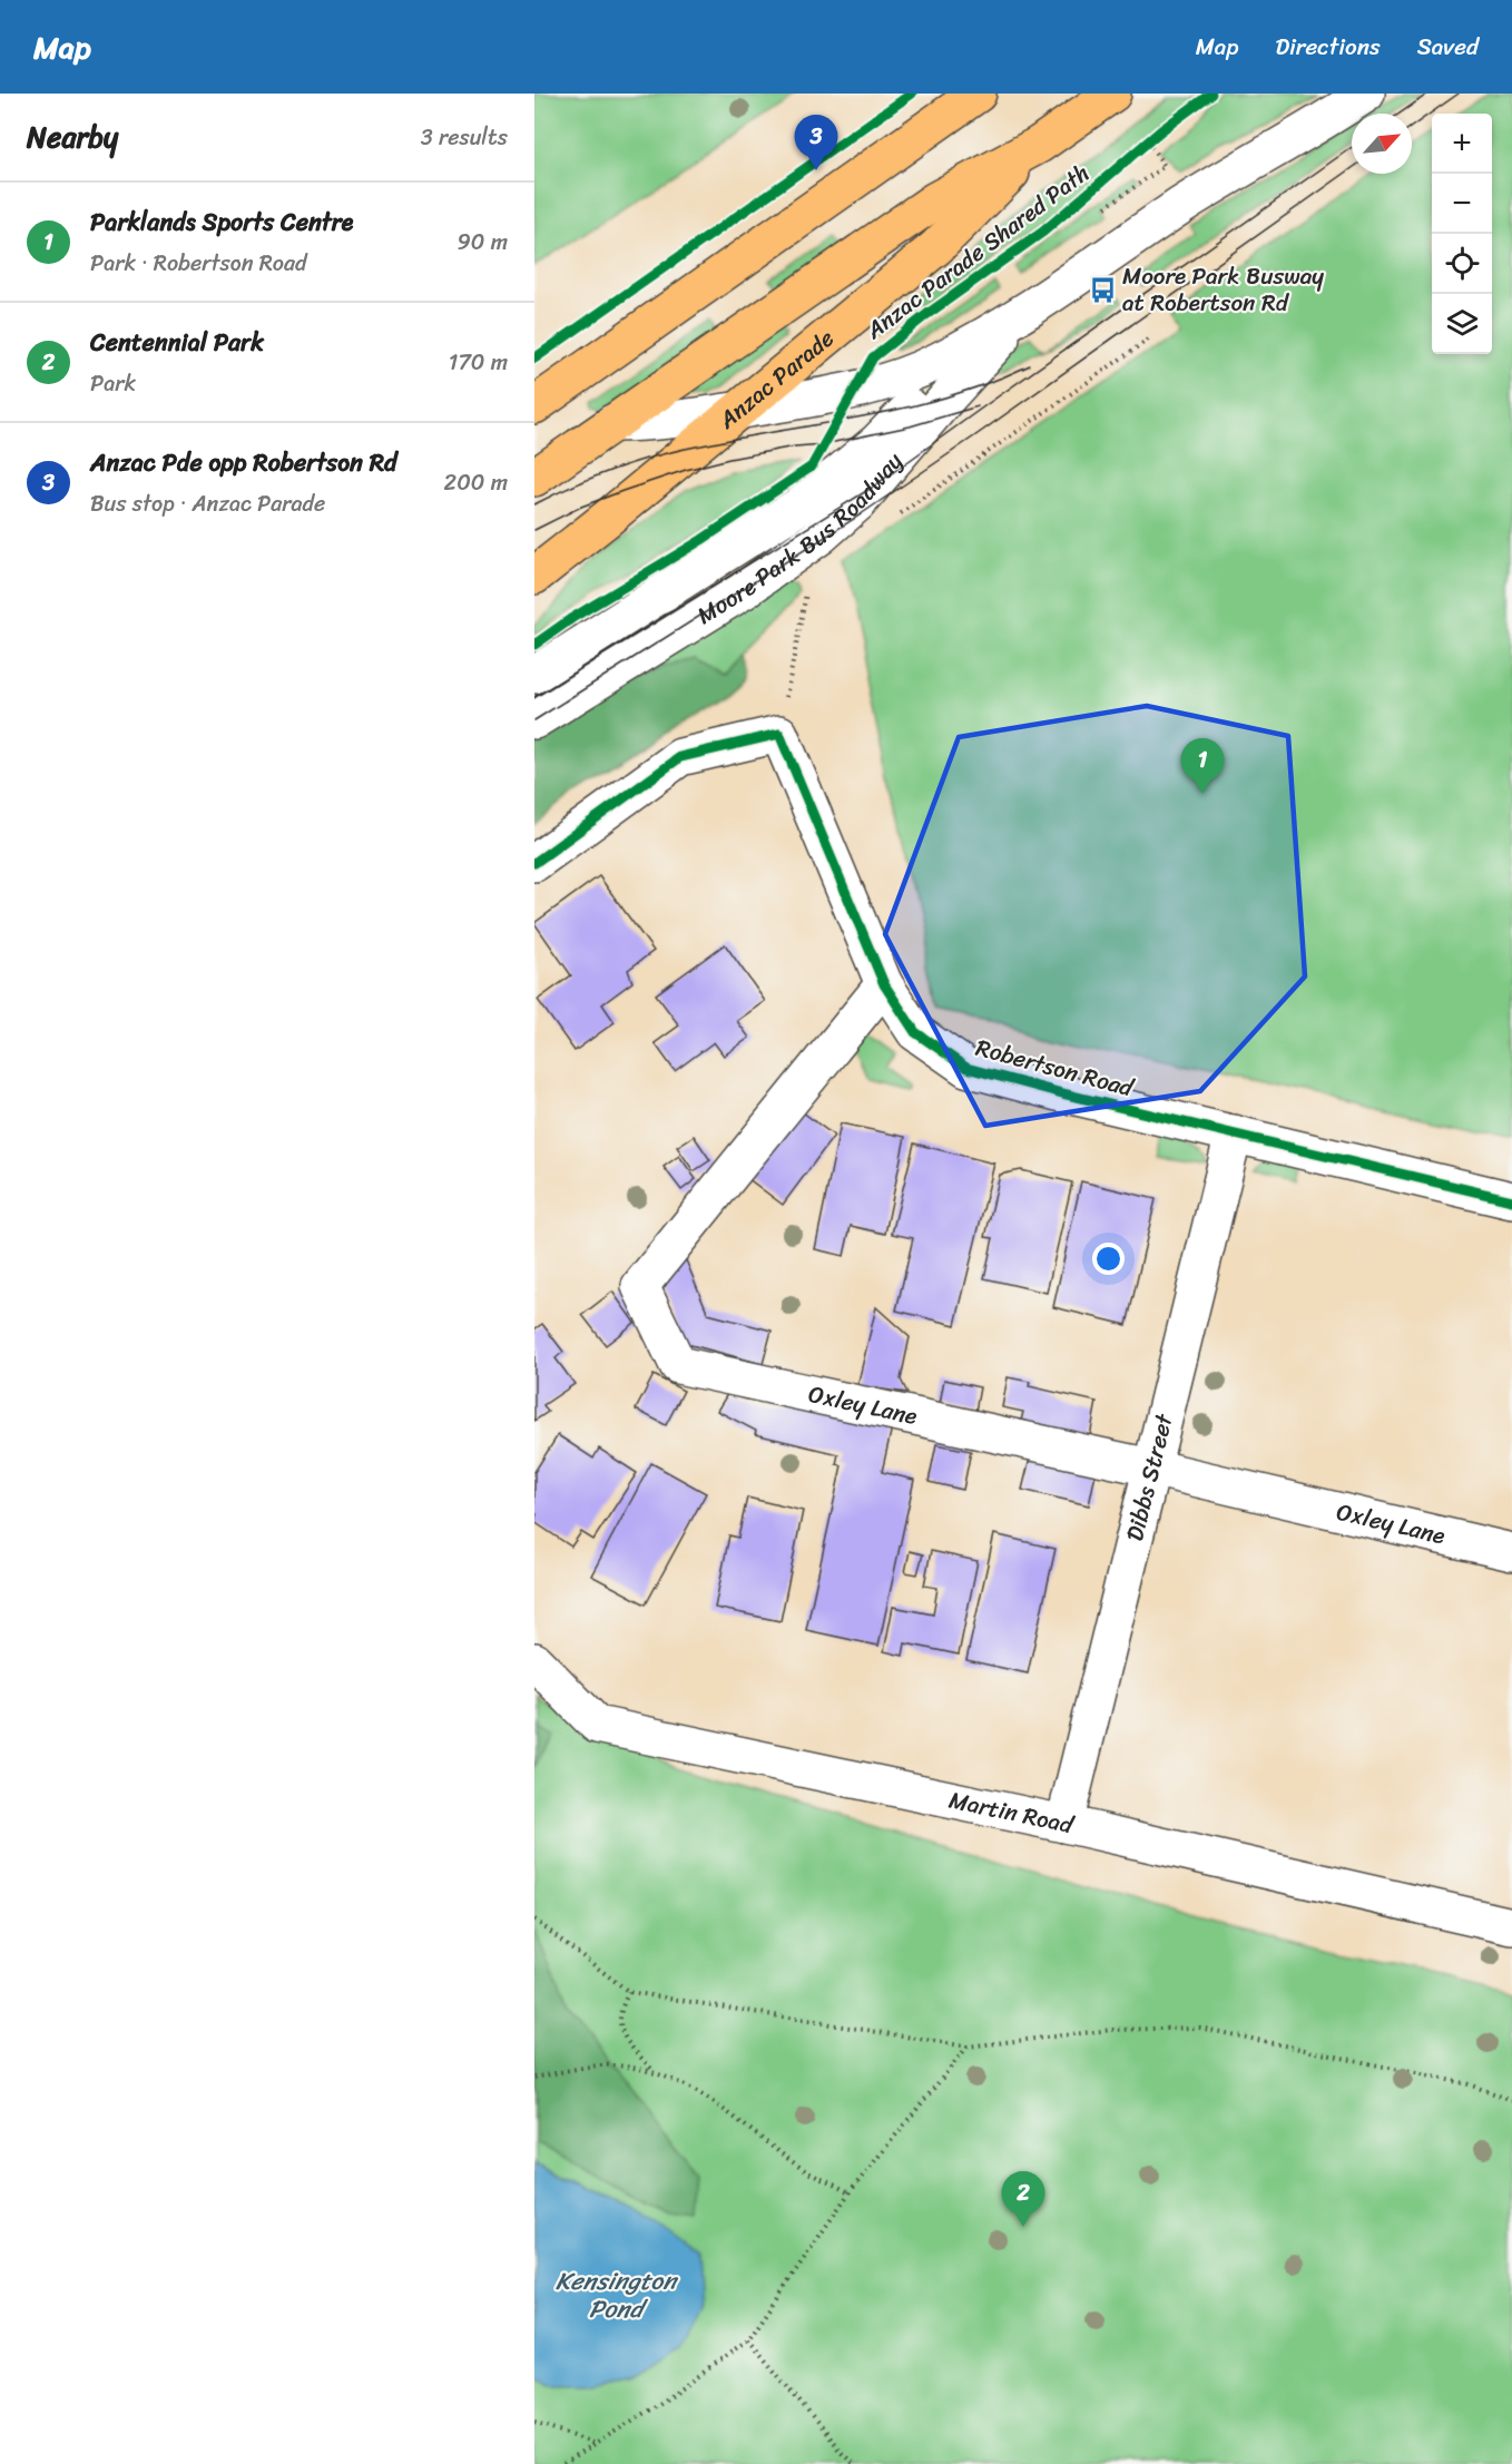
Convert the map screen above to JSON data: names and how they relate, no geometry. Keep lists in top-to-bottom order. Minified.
{"streets":{"main road":["Anzac Parade"],"street":["Moore Park Bus Roadway","Robertson Road","Oxley Lane","Dibbs Street","Martin Road"],"cycle path":["Anzac Parade Shared Path"]},"crossings":[["Anzac Parade","Moore Park Bus Roadway"],["Robertson Road","Oxley Lane"],["Robertson Road","Dibbs Street"],["Oxley Lane","Dibbs Street"],["Dibbs Street","Martin Road"]],"water":["Kensington Pond"],"places":{"bus stop":["Moore Park Busway at Robertson Rd"]},"north":"top right","page":{"header":"Map","nav":["Map","Directions","Saved"],"heading":["Nearby","3 results"],"map_buttons":["+","−"],"pins":["3","1","2"],"list":[{"mark":"1","name":"Parklands Sports Centre","note":"Park · Robertson Road","value":"90 m"},{"mark":"2","name":"Centennial Park","note":"Park","value":"170 m"},{"mark":"3","name":"Anzac Pde opp Robertson Rd","note":"Bus stop · Anzac Parade","value":"200 m"}]}}
